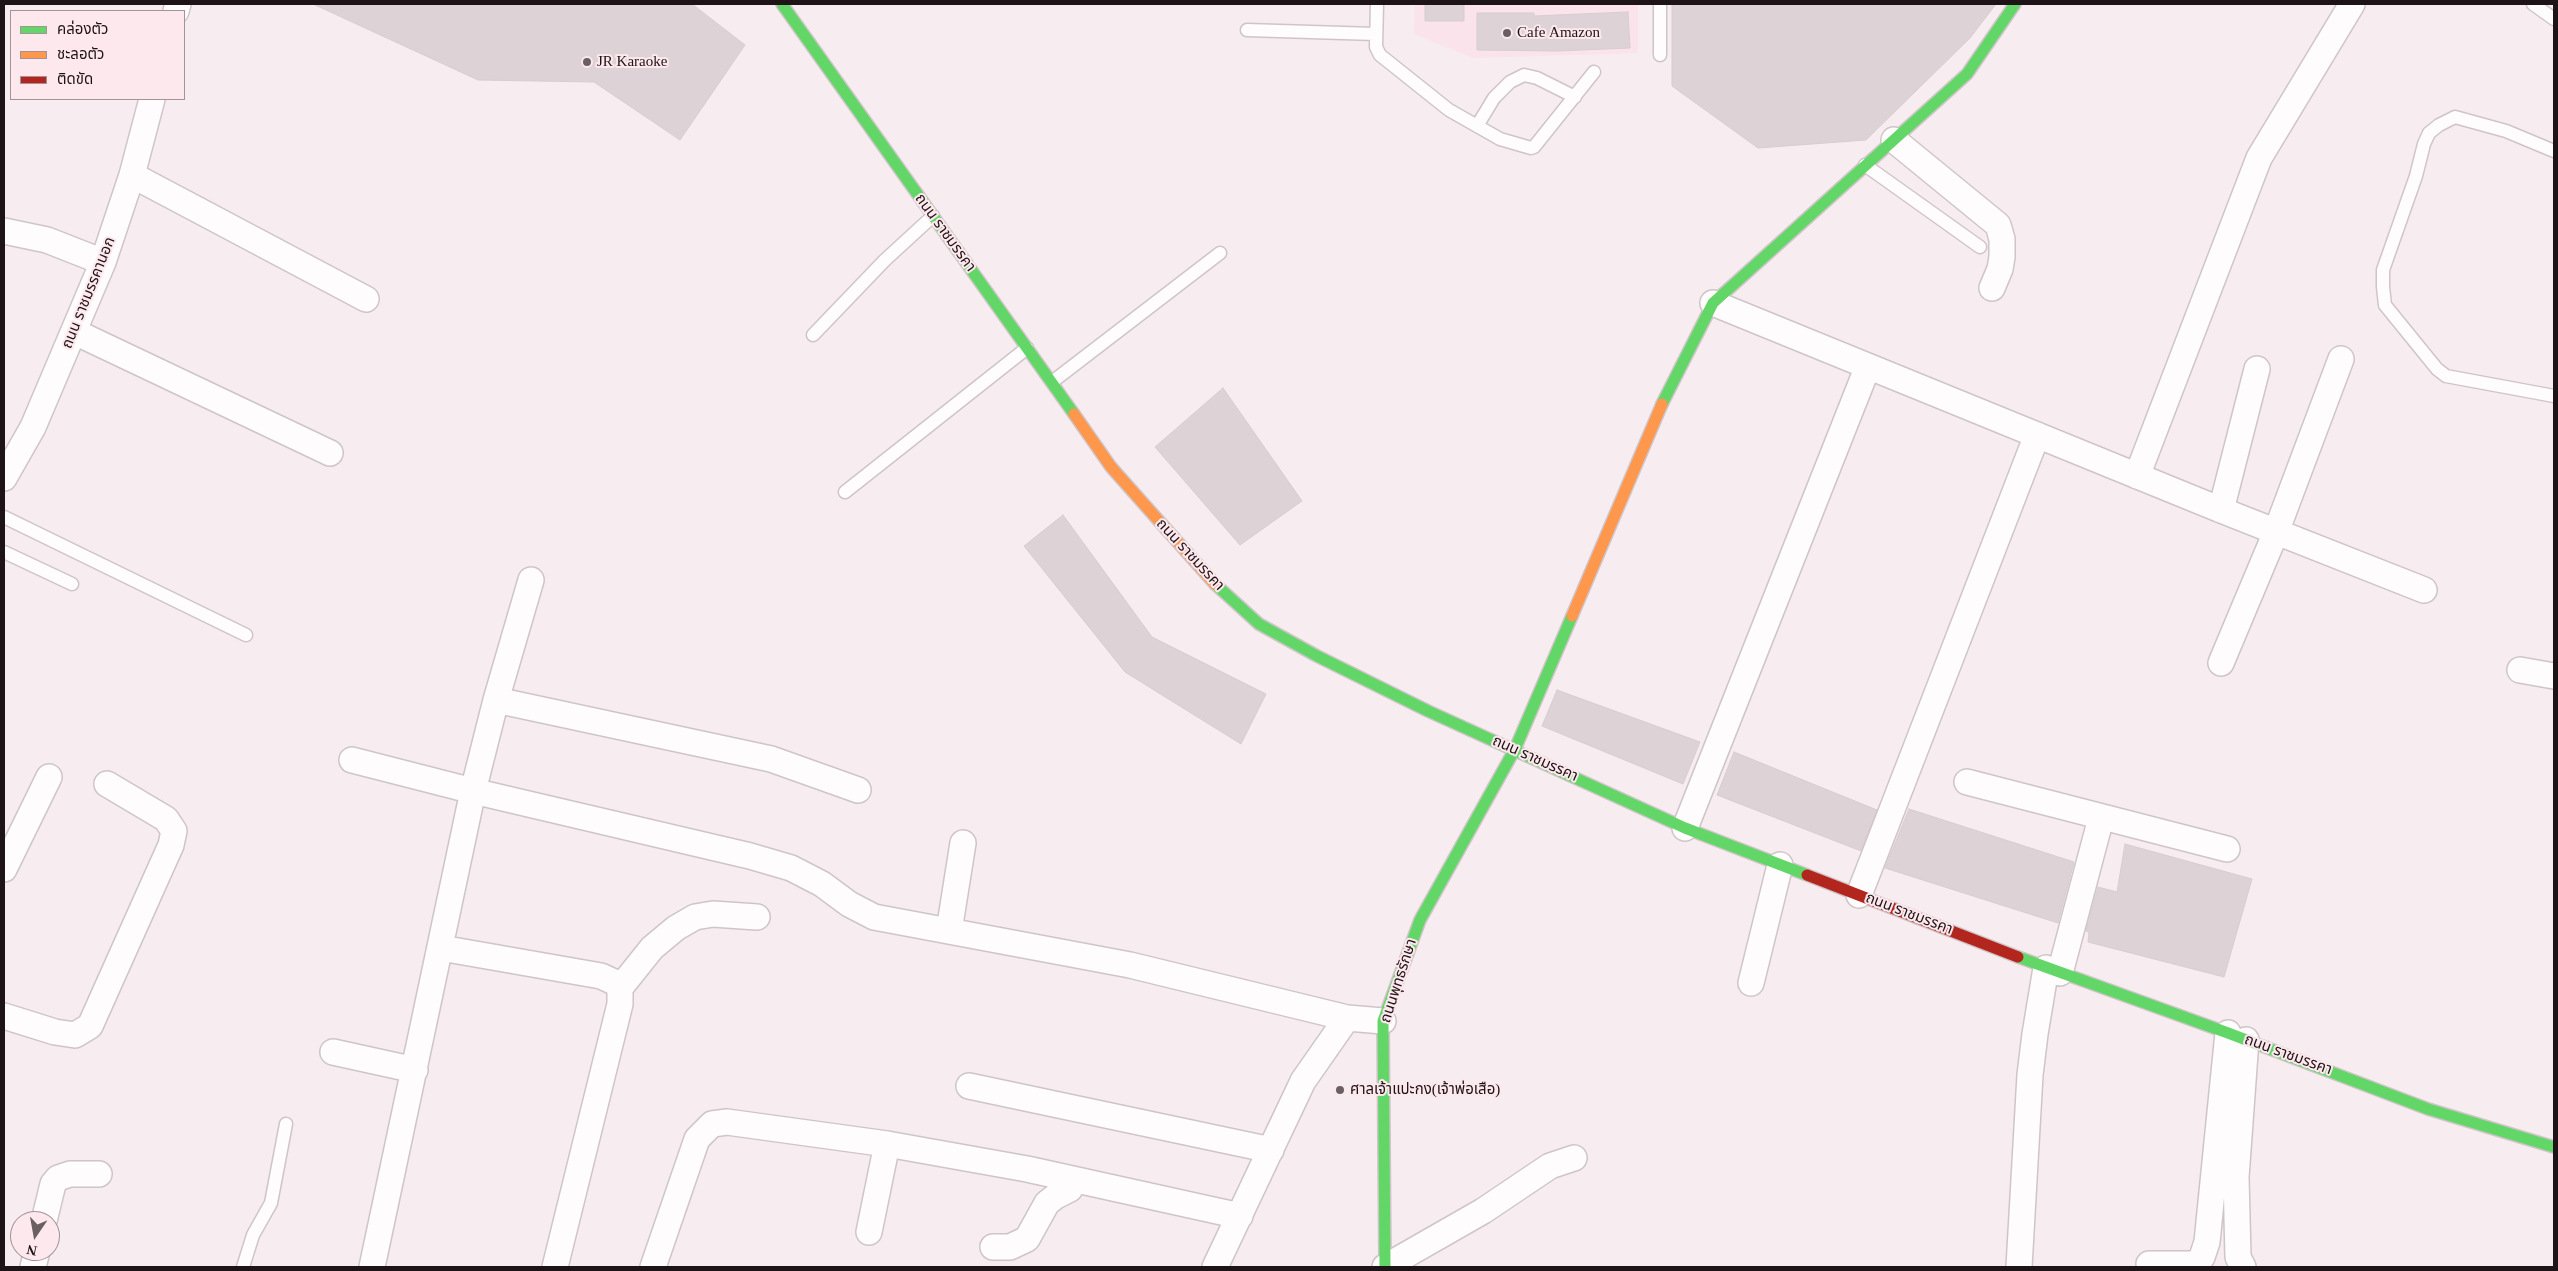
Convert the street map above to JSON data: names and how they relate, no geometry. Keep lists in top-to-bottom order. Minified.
{"streets":{"street":["ถนน ราชมรรคา","ถนน ราชมรรคานอก","ถนนพุทธรักษา"]},"crossings":[["ถนน ราชมรรคา","ถนนพุทธรักษา"]],"places":["Cafe Amazon","JR Karaoke","ศาลเจ้าแปะกง(เจ้าพ่อเสือ)"],"legend":["คล่องตัว","ชะลอตัว","ติดขัด"],"north":"bottom"}
